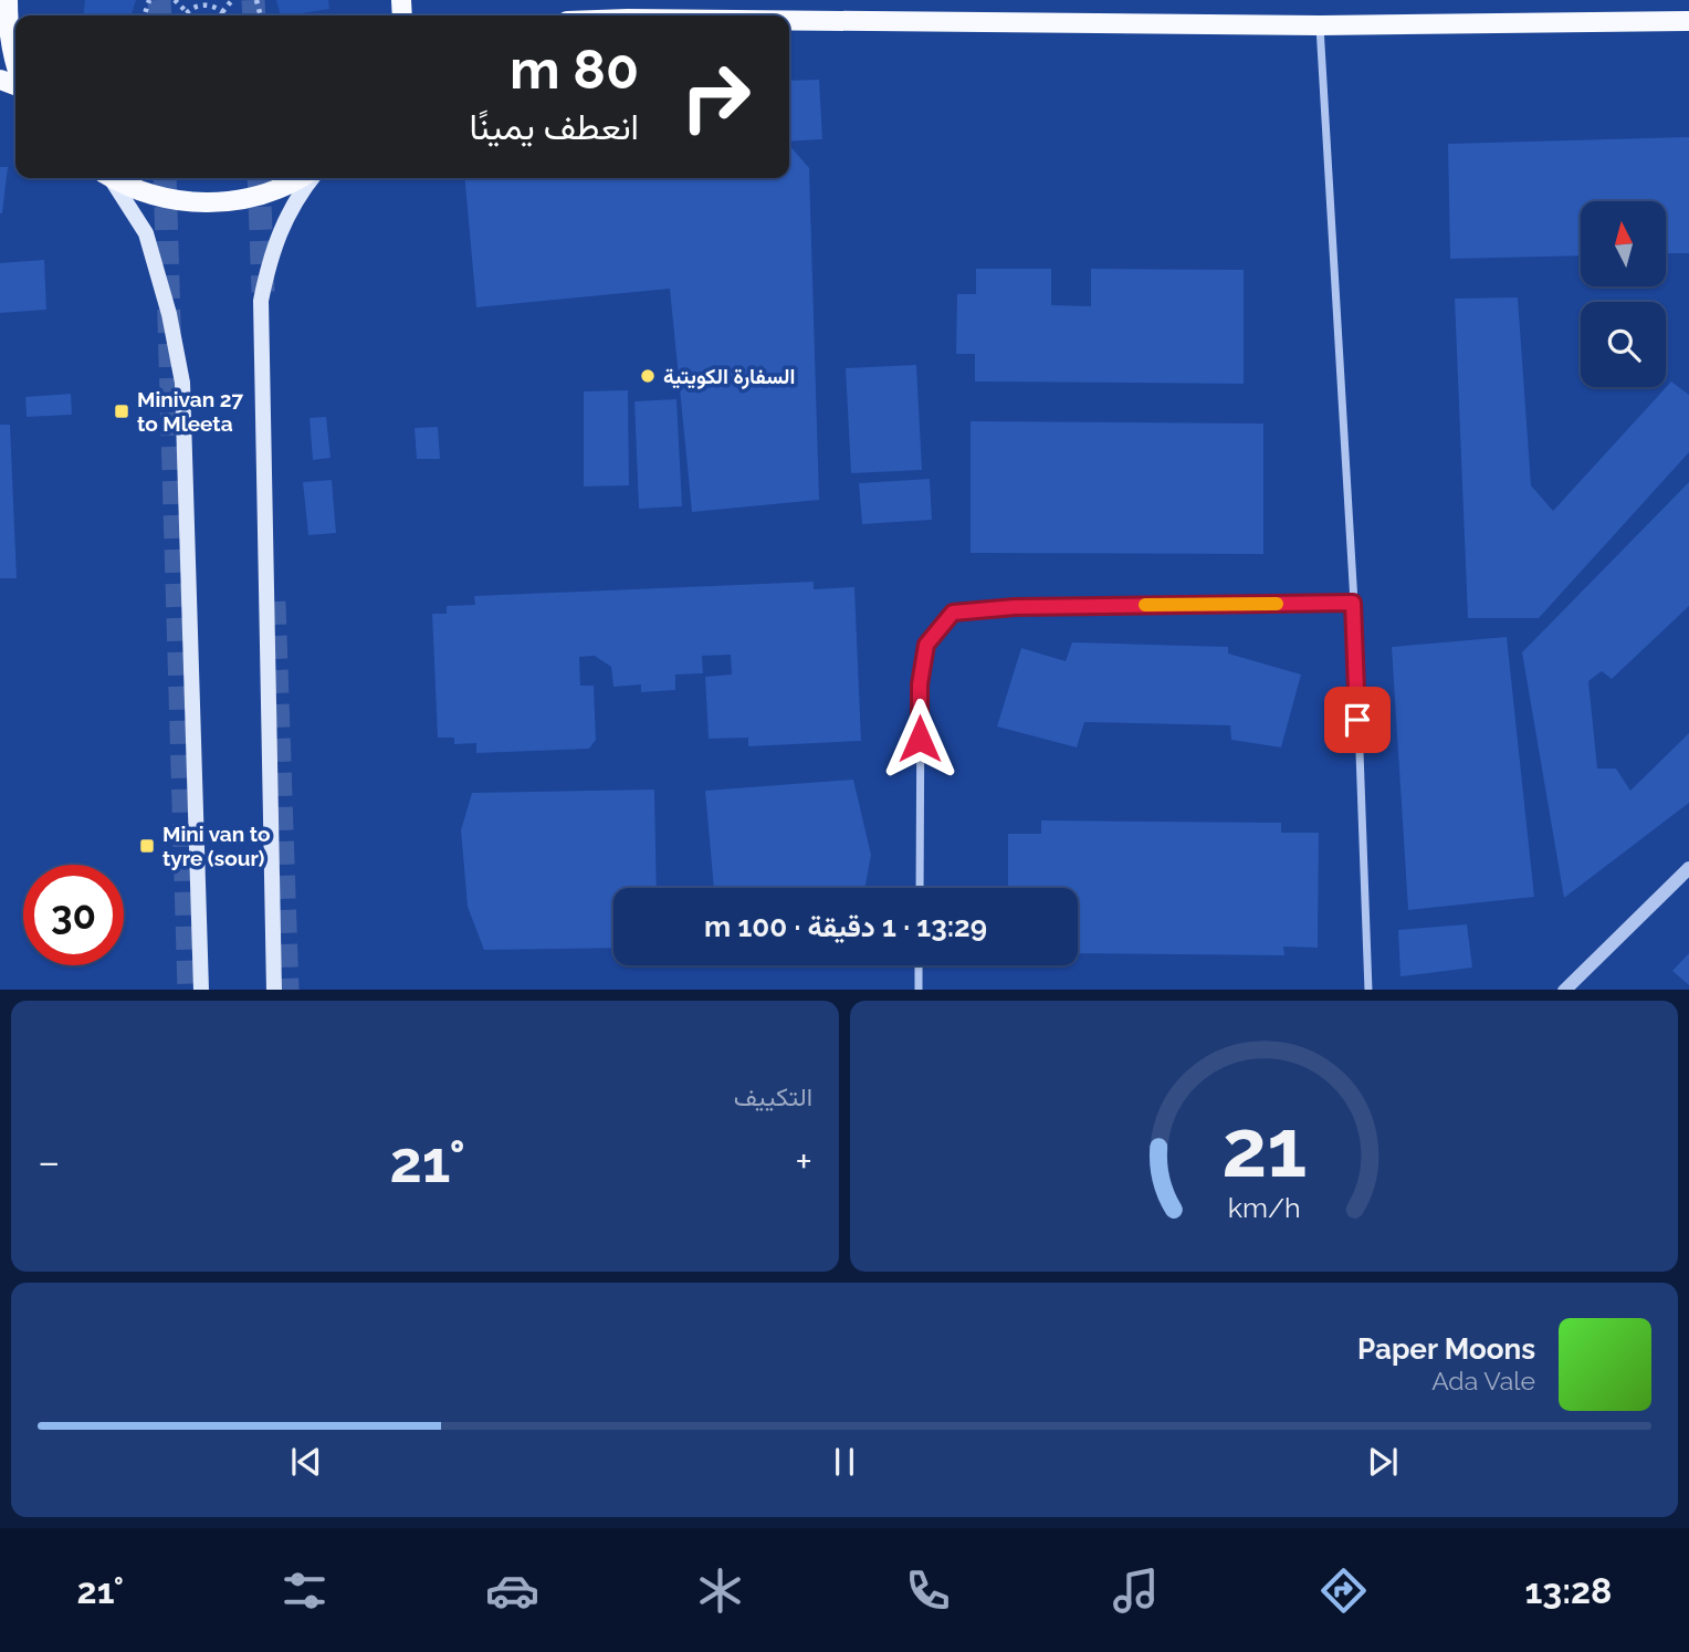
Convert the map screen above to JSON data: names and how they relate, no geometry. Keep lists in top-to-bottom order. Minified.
{"places":{"other":["السفارة الكويتية"],"transit":["Minivan 27 to Mleeta","Mini van to tyre (sour)"]},"north":"top","page":{"turn":["80 m","انعطف يمينًا"],"limit":"30","trip":"13:29 · 1 دقيقة · 100 m","tile":"التكييف","heat":["−","21°","+"],"song":["Paper Moons","Ada Vale"],"tabs":["13:28","21°"],"gauge":["21","km/h"]}}
